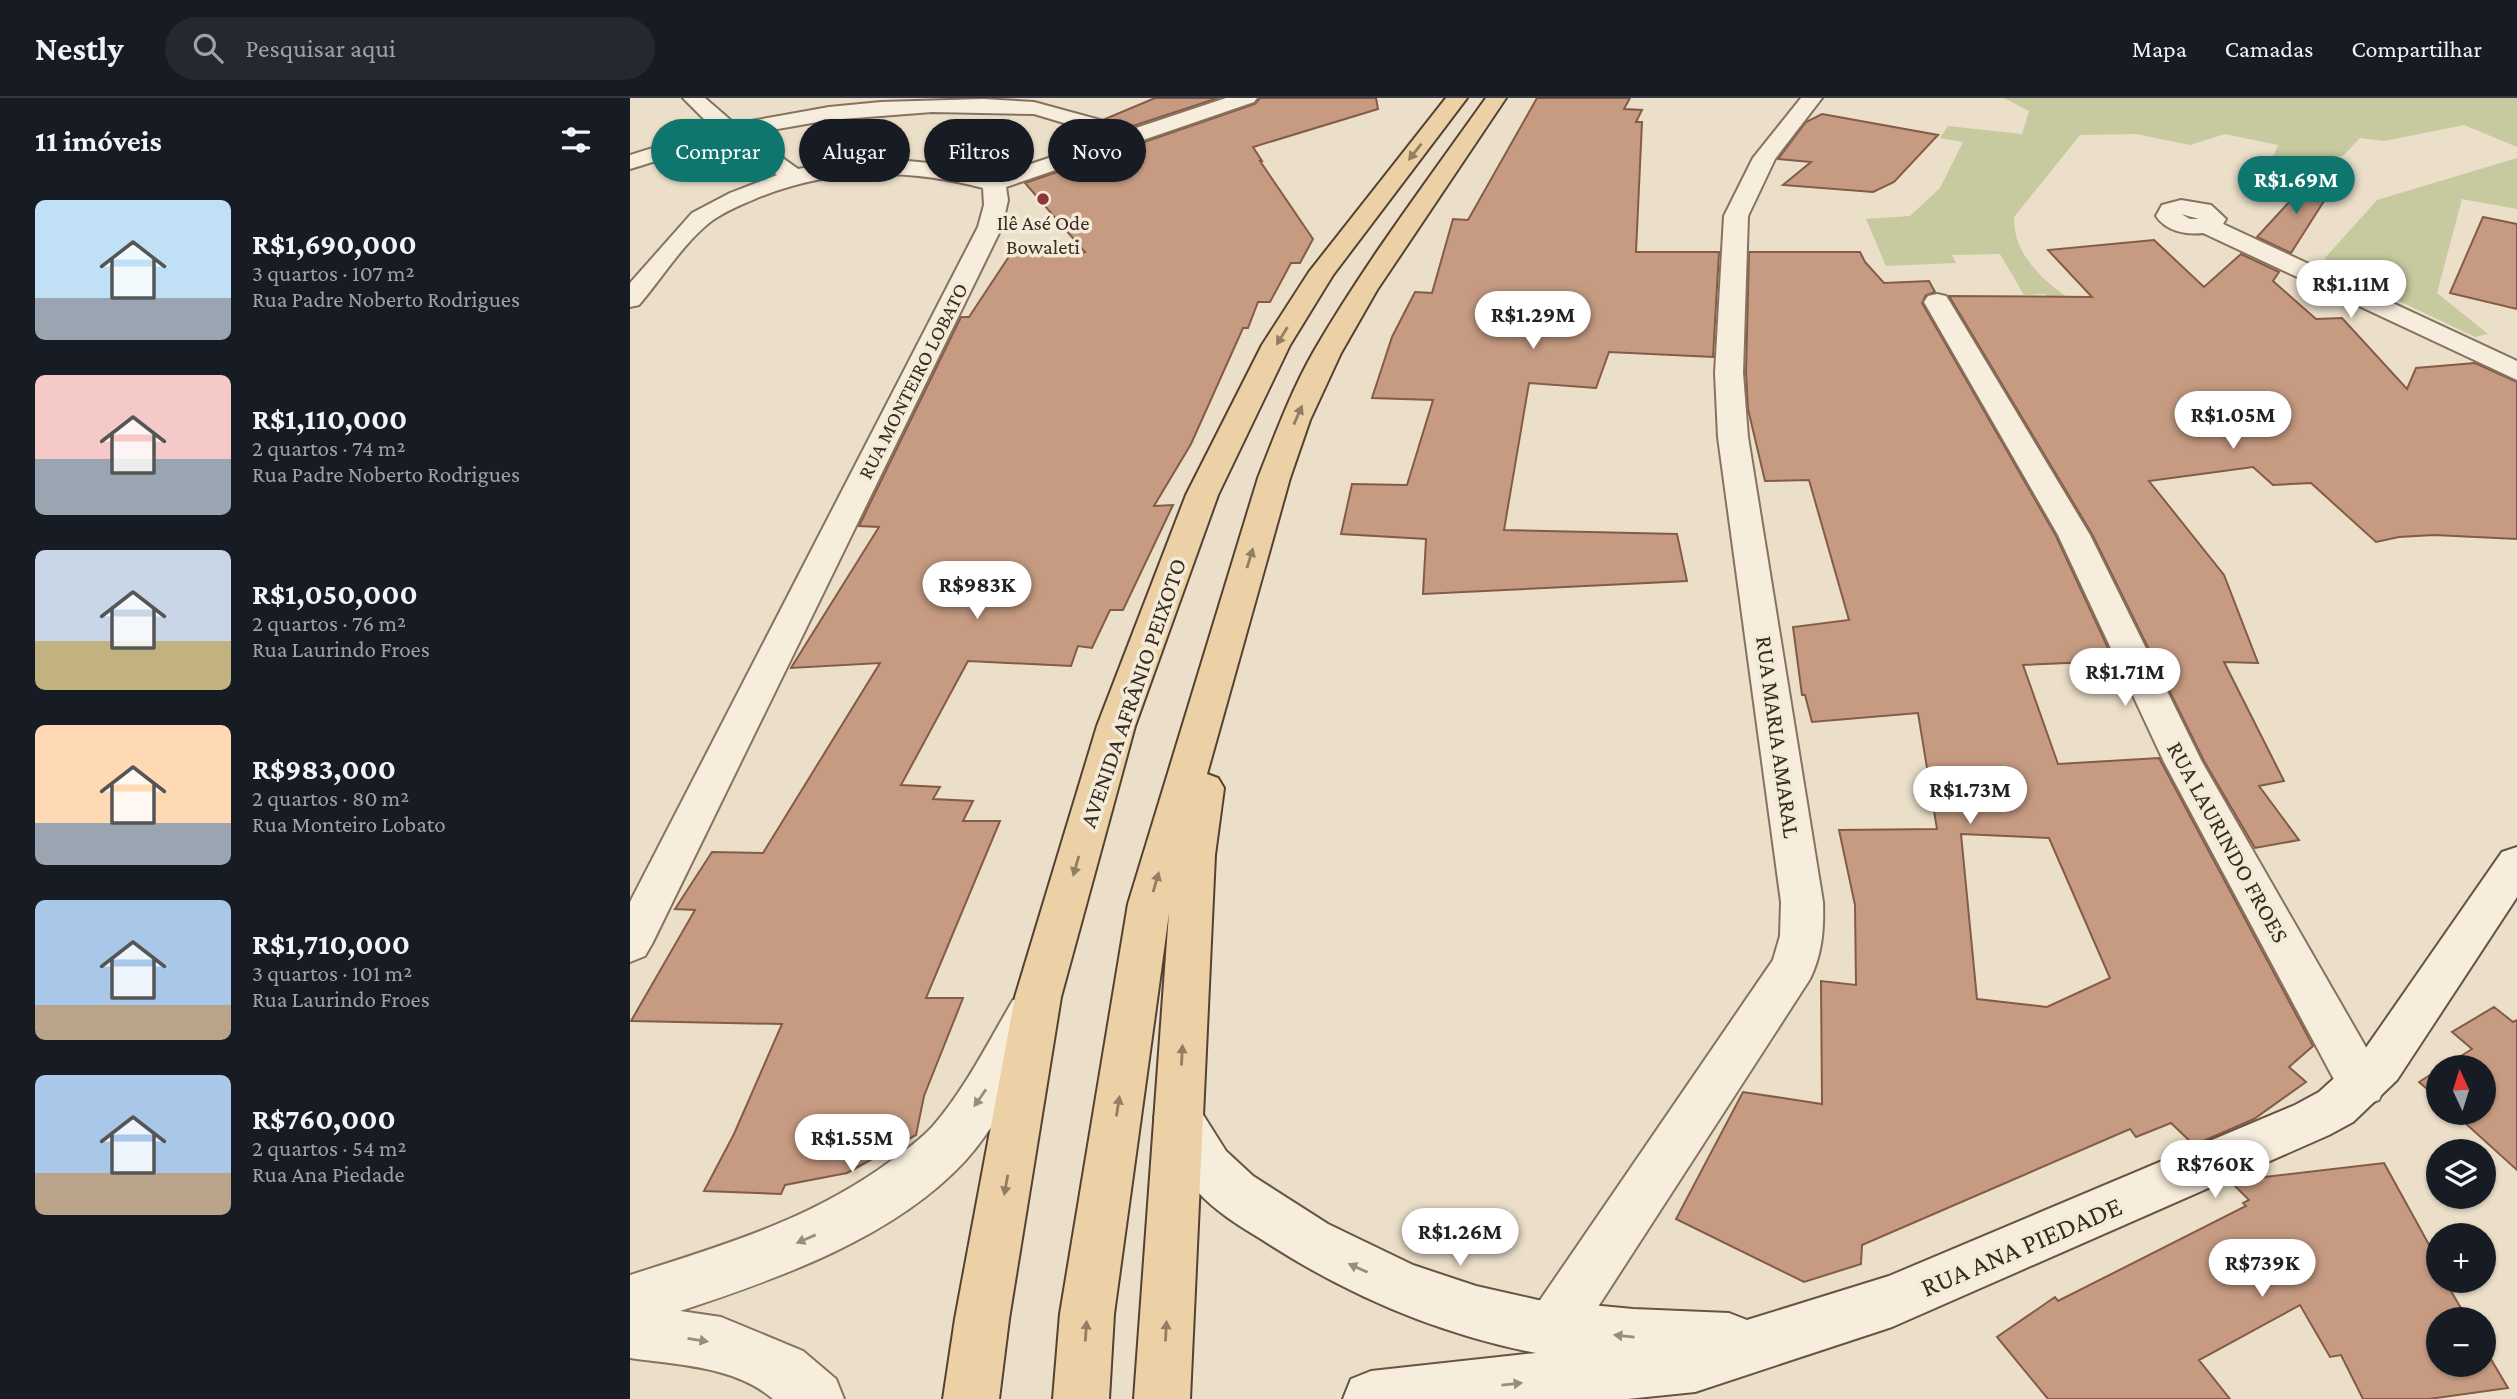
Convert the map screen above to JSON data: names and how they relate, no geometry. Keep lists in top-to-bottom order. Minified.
{"streets":{"main road":["AVENIDA AFRÂNIO PEIXOTO"],"street":["RUA MONTEIRO LOBATO","RUA MARIA AMARAL","RUA LAURINDO FROES","RUA ANA PIEDADE"]},"crossings":[["RUA MARIA AMARAL","RUA ANA PIEDADE"],["RUA LAURINDO FROES","RUA ANA PIEDADE"]],"places":["Ilê Asé Ode Bowaleti"],"north":"top","page":{"header":"Nestly","search":"Pesquisar aqui","nav":["Mapa","Camadas","Compartilhar"],"heading":"11 imóveis","chip":["Comprar","Alugar","Filtros","Novo"],"price":["R$1.69M","R$1.11M","R$1.29M","R$1.05M","R$983K","R$1.71M","R$1.73M","R$1.55M","R$760K","R$1.26M","R$739K"],"list":[{"name":"R$1,690,000","note":"3 quartos · 107 m² · Rua Padre Noberto Rodrigues"},{"name":"R$1,110,000","note":"2 quartos · 74 m² · Rua Padre Noberto Rodrigues"},{"name":"R$1,050,000","note":"2 quartos · 76 m² · Rua Laurindo Froes"},{"name":"R$983,000","note":"2 quartos · 80 m² · Rua Monteiro Lobato"},{"name":"R$1,710,000","note":"3 quartos · 101 m² · Rua Laurindo Froes"},{"name":"R$760,000","note":"2 quartos · 54 m² · Rua Ana Piedade"}],"map_buttons":["+","−"]}}
